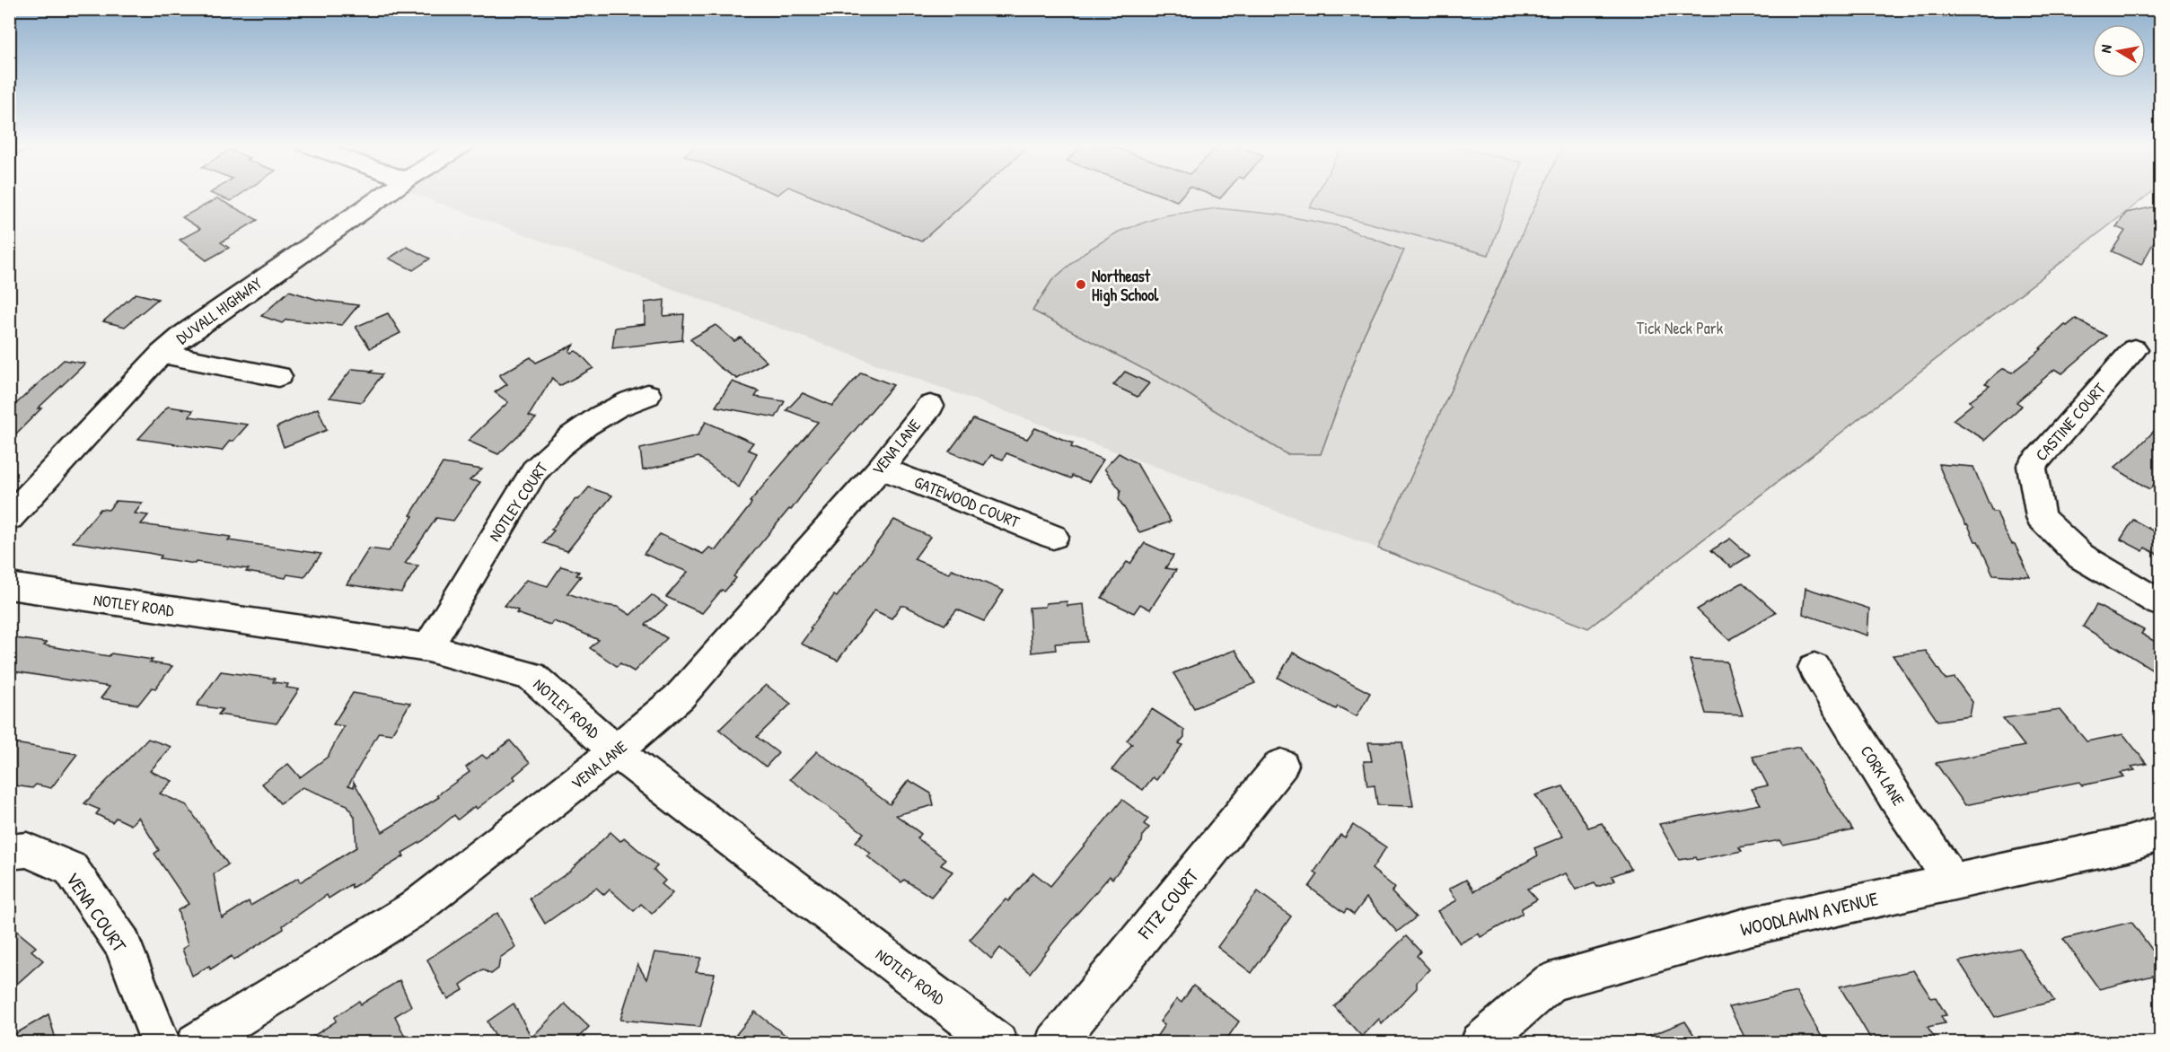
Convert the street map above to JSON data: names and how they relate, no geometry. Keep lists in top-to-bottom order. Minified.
{"streets":{"street":["DUVALL HIGHWAY","CASTINE COURT","VENA LANE","NOTLEY COURT","GATEWOOD COURT","NOTLEY ROAD","CORK LANE","FITZ COURT","VENA COURT","WOODLAWN AVENUE"]},"crossings":[["VENA LANE","GATEWOOD COURT"],["VENA LANE","NOTLEY ROAD"],["NOTLEY COURT","NOTLEY ROAD"],["CORK LANE","WOODLAWN AVENUE"]],"parks":["Tick Neck Park"],"places":["Northeast High School"],"north":"left"}
